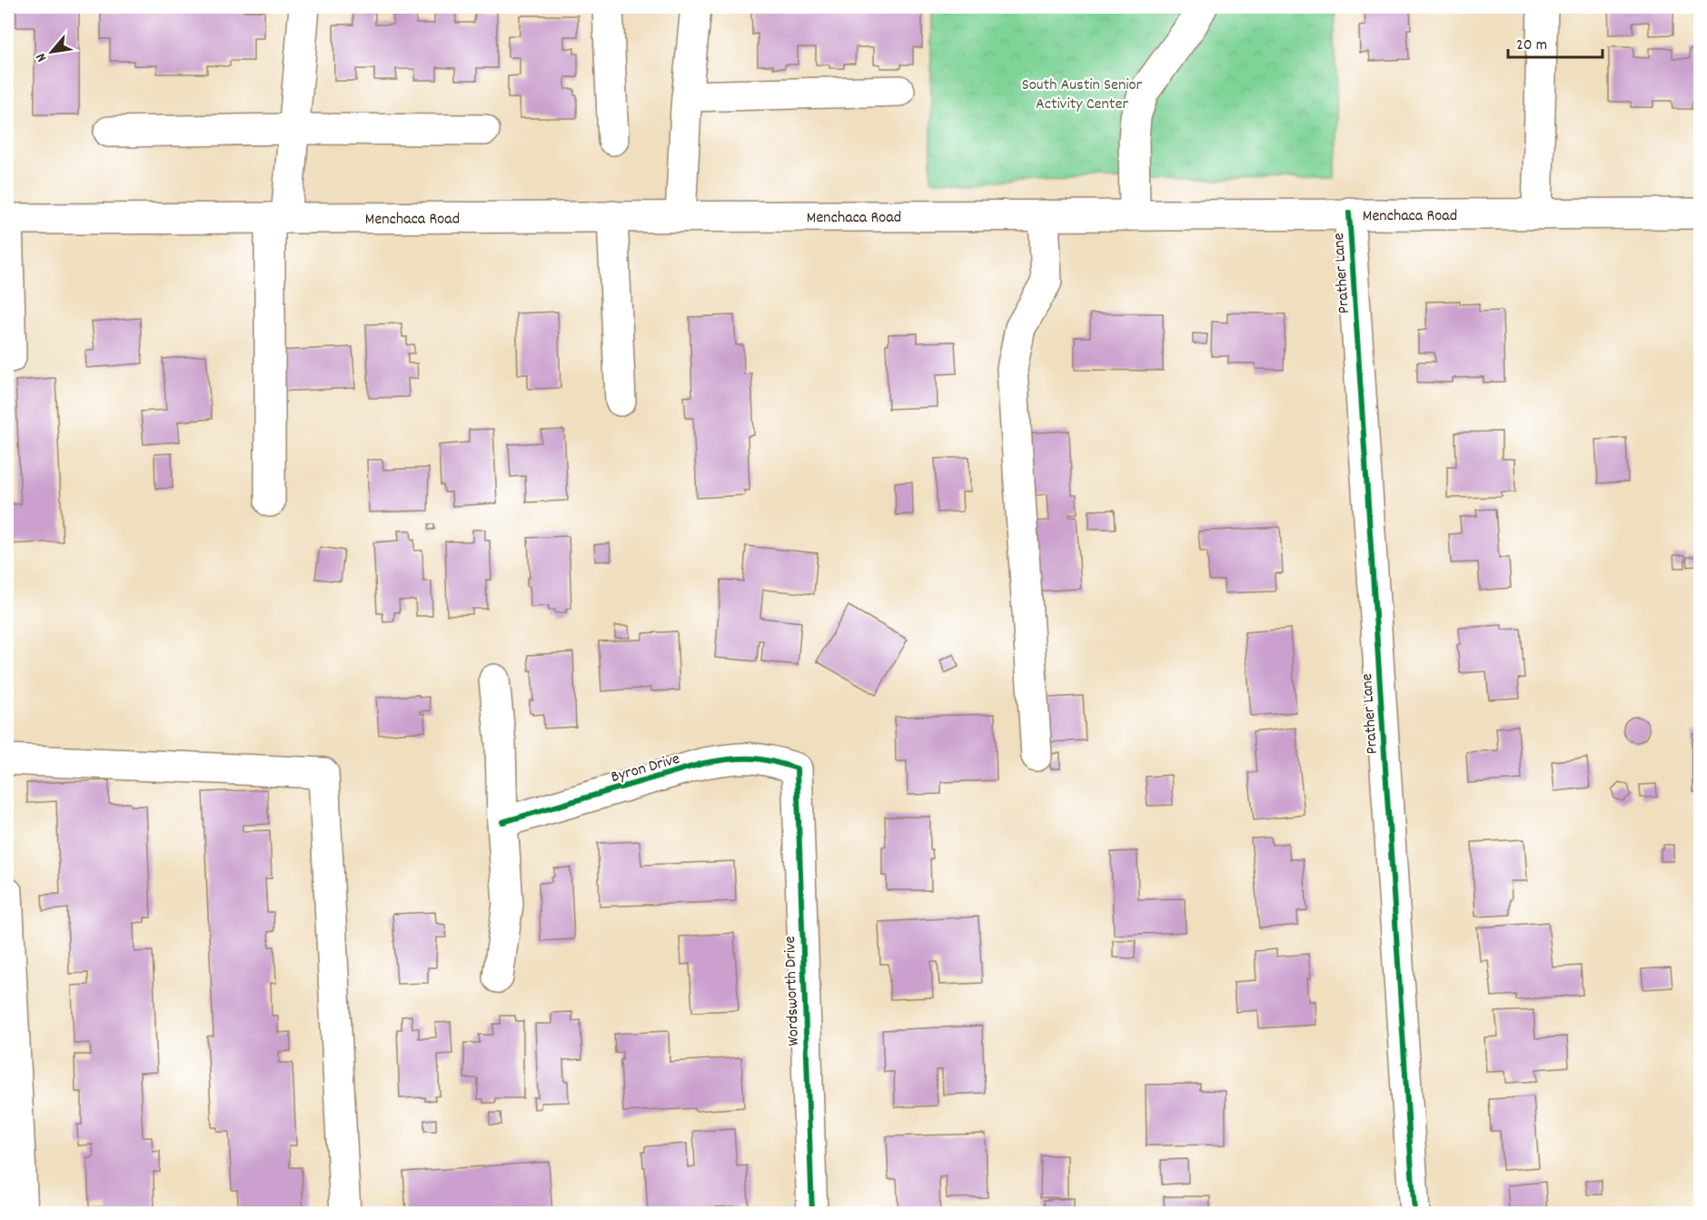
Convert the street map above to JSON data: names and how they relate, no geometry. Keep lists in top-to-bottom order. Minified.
{"streets":{"street":["Menchaca Road","Prather Lane","Byron Drive","Wordsworth Drive"]},"crossings":[["Menchaca Road","Prather Lane"],["Byron Drive","Wordsworth Drive"]],"parks":["South Austin Senior Activity Center"],"scale_bar":"20 m","north":"bottom left"}
